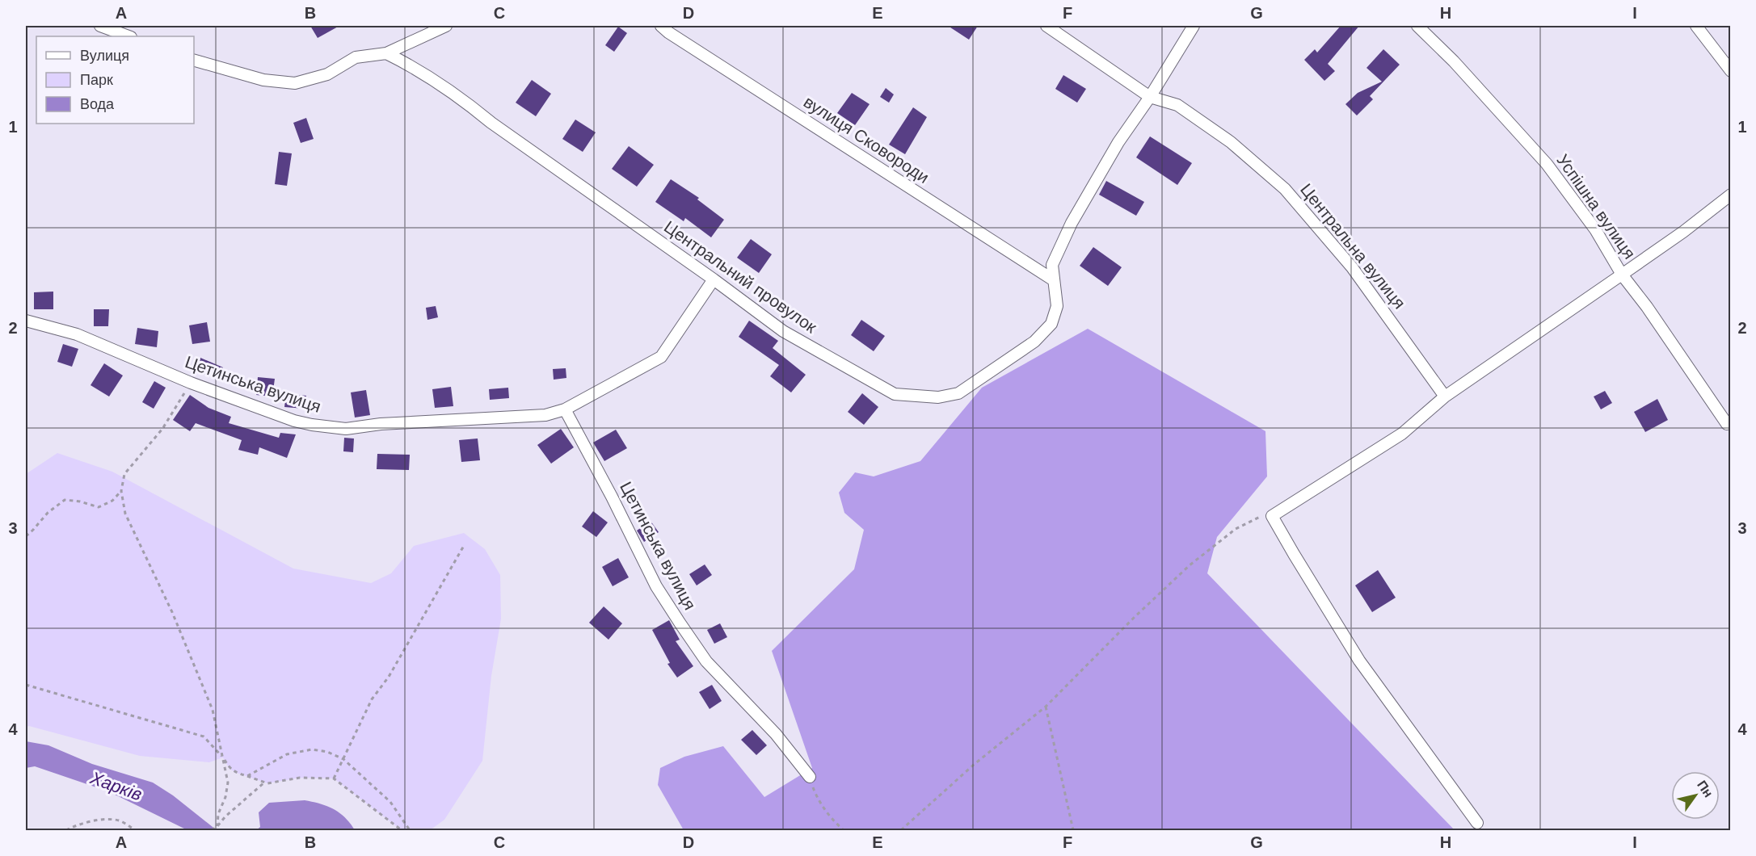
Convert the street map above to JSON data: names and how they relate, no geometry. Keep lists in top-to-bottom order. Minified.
{"streets":{"street":["вулиця Сковороди","Успішна вулиця","Центральна вулиця","Центральний провулок","Цетинська вулиця"]},"crossings":[["вулиця Сковороди","Центральний провулок"],["Центральна вулиця","Центральний провулок"],["Центральний провулок","Цетинська вулиця"]],"water":["Харків"],"legend":["Вулиця","Парк","Вода"],"north":"top right","grid":{"columns":["A","B","C","D","E","F","G","H","I"],"rows":["1","2","3","4"]}}
